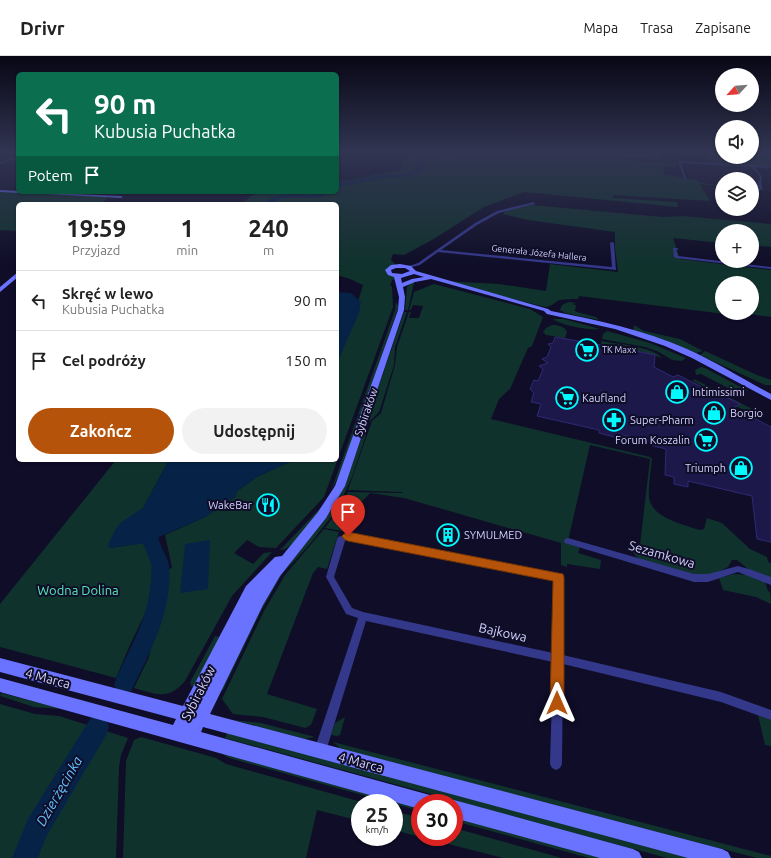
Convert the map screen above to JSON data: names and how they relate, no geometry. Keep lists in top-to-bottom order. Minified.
{"streets":{"street":["Generała Józefa Hallera","Sybiraków","Sezamkowa","Bajkowa","4 Marca"]},"crossings":[["Sybiraków","4 Marca"]],"water":["Dzierżęcinka"],"parks":["Wodna Dolina"],"places":{"supermarket":["TK Maxx","Kaufland","Forum Koszalin"],"shop":["Intimissimi","Borgio","Triumph"],"pharmacy":["Super-Pharm"],"restaurant":["WakeBar"],"building":["SYMULMED"]},"north":"bottom left","page":{"header":"Drivr","nav":["Mapa","Trasa","Zapisane"],"map_buttons":["+","−"],"turn":["90 m","Kubusia Puchatka"],"then":"Potem","eta":["19:59","Przyjazd","1","min","240","m"],"list":[{"name":"Skręć w lewo","note":"Kubusia Puchatka","value":"90 m"},{"name":"Cel podróży","value":"150 m"}],"buttons":["Zakończ","Udostępnij"],"speed":"25 km/h","limit":"30"}}
